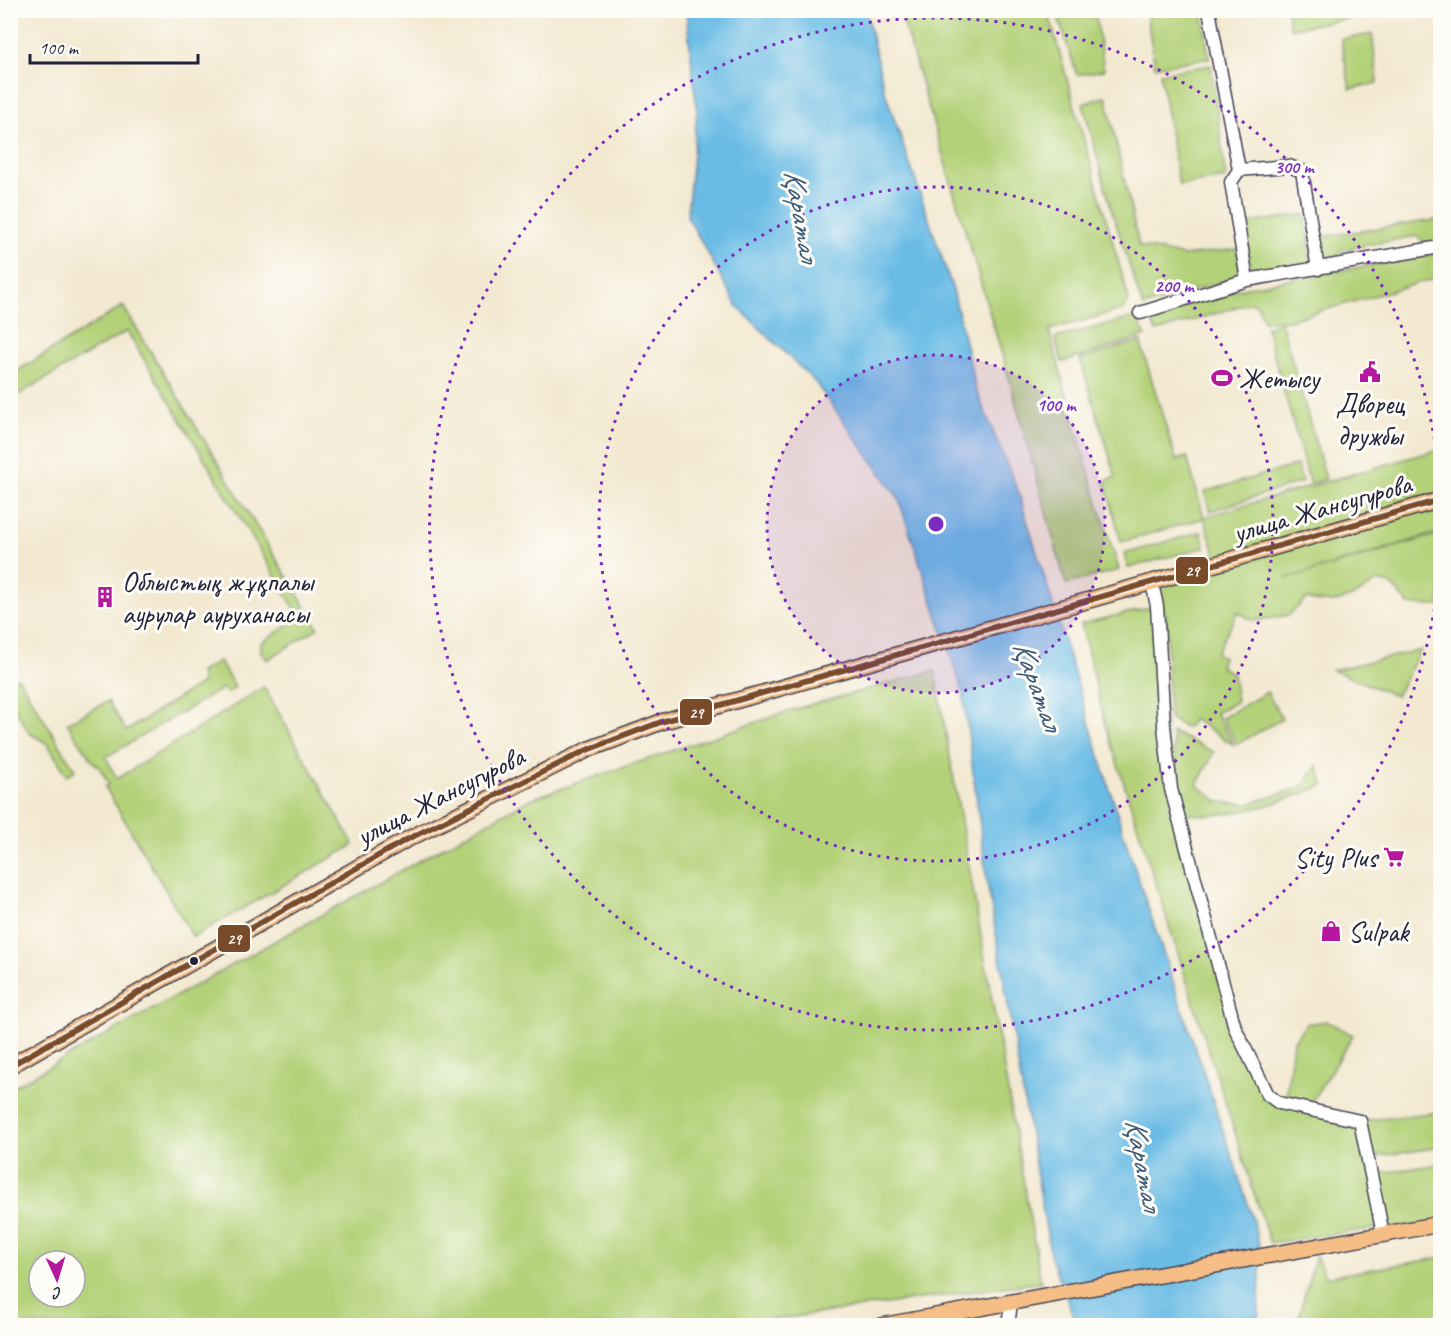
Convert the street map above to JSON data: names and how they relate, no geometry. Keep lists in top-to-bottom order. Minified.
{"streets":{"main road":["улица Жансугурова"]},"water":["Қаратал"],"places":{"public building":["Дворец дружбы"],"sports":["Жетысу"],"building":["Облыстық жұқпалы аурулар ауруханасы"],"supermarket":["Sity Plus"],"shop":["Sulpak"]},"lines":["transit line 29"],"scale_bar":"100 m","north":"bottom","rings":["300 m","200 m","100 m"]}
